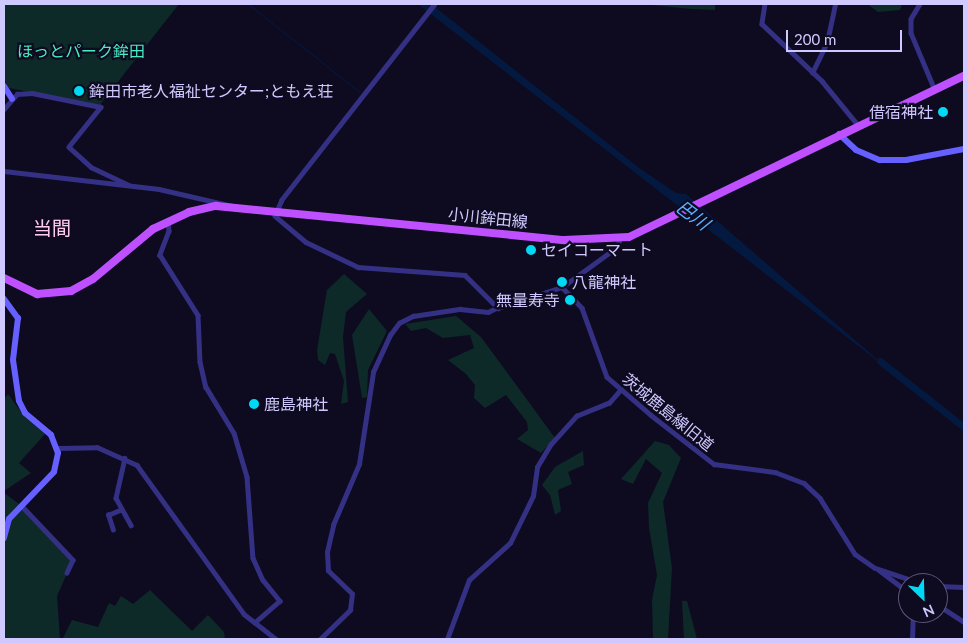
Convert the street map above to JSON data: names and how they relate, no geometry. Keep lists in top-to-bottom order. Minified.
{"streets":{"main road":["小川鉾田線"],"street":["茨城鹿島線旧道"]},"districts":["当間"],"water":["巴川"],"parks":["ほっとパーク鉾田"],"places":["鉾田市老人福祉センター;ともえ荘","借宿神社","セイコーマート","八龍神社","無量寿寺","鹿島神社"],"scale_bar":"200 m","north":"bottom right"}
